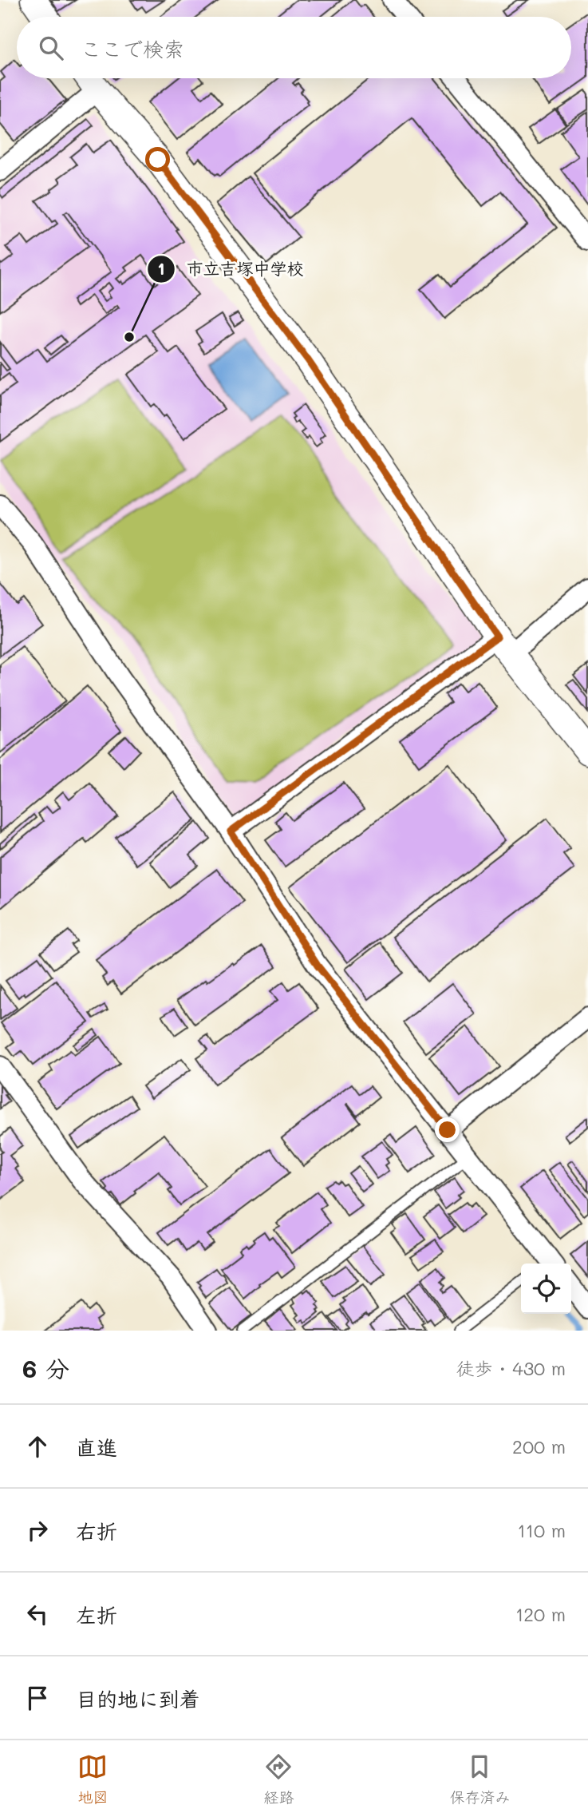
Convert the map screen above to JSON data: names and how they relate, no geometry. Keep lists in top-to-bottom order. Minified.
{"places":["市立吉塚中学校"],"page":{"search":"ここで検索","heading":["6 分","徒歩 · 430 m"],"list":[["直進","200 m"],["右折","110 m"],["左折","120 m"],"目的地に到着"],"nav":["地図","経路","保存済み"]}}
